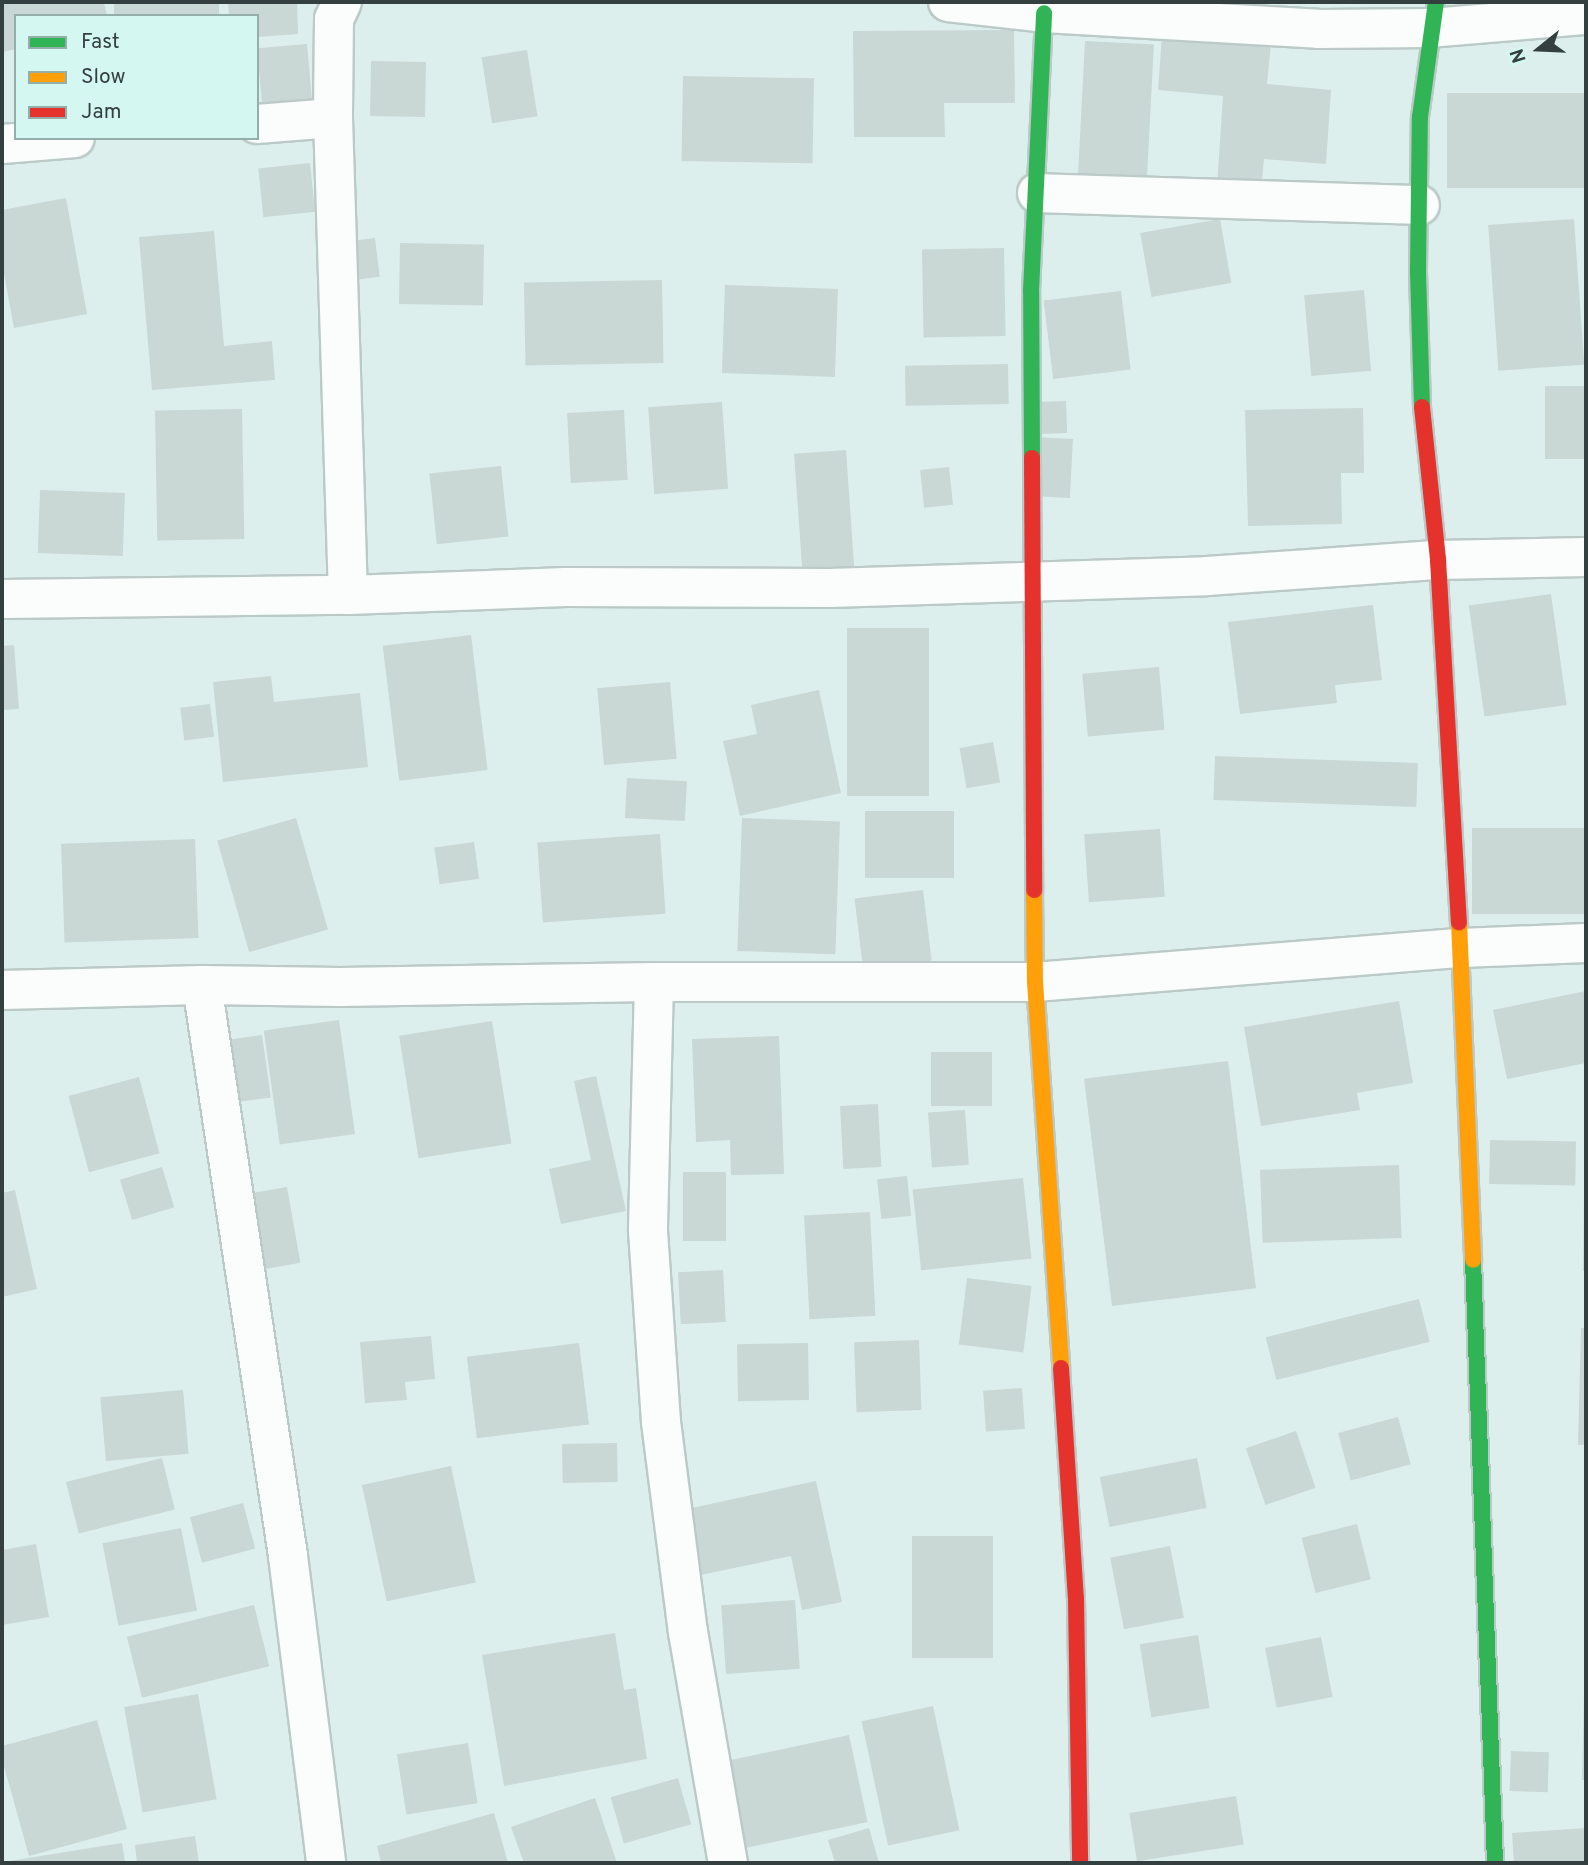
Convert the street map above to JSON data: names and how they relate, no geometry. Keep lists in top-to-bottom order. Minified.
{"legend":["Fast","Slow","Jam"],"north":"left"}
